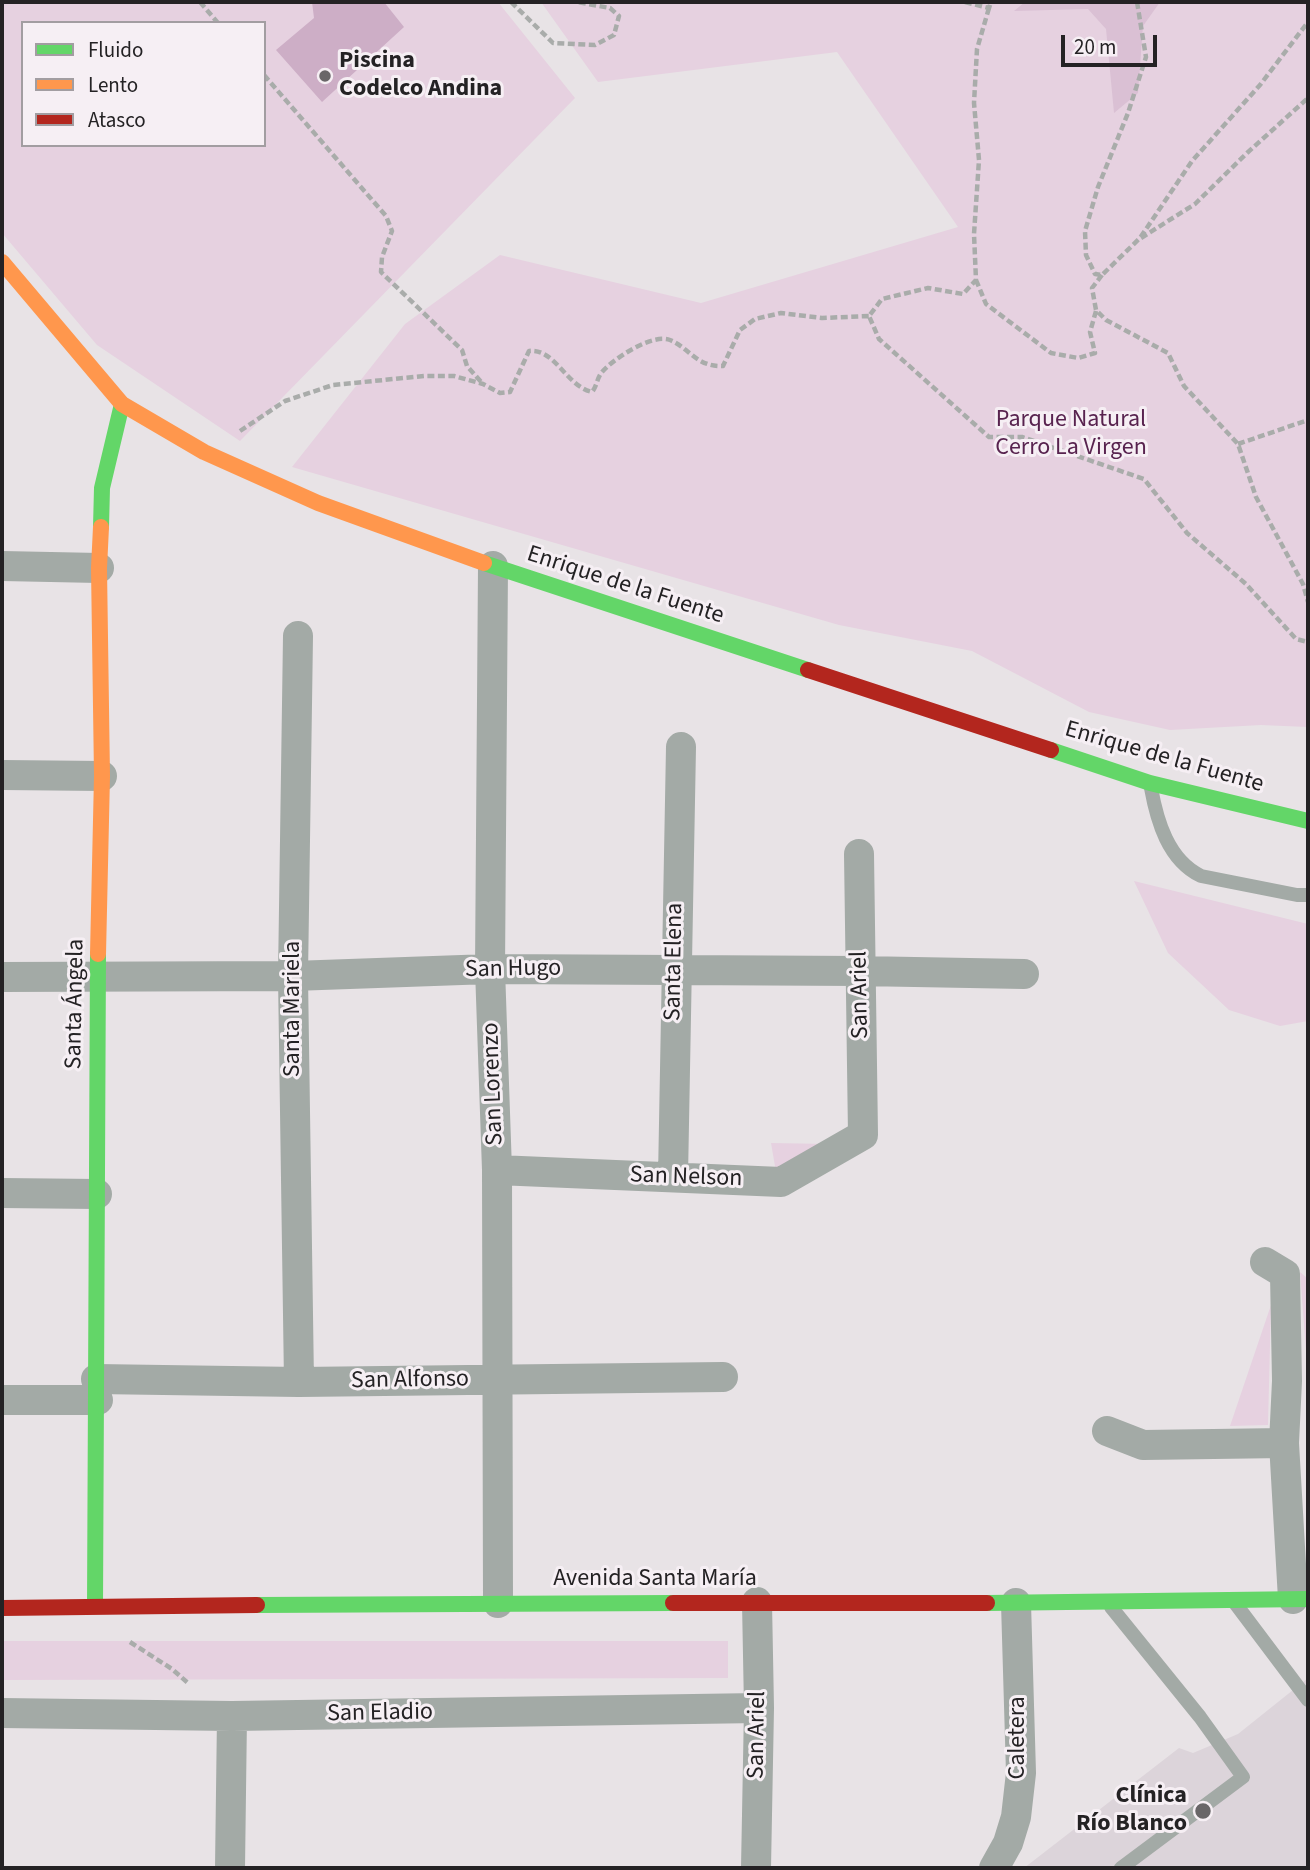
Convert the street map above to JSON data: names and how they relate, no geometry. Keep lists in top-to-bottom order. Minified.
{"streets":{"street":["Enrique de la Fuente","Santa Elena","San Hugo","San Ariel","Santa Ángela","Santa Mariela","San Lorenzo","San Nelson","San Alfonso","Avenida Santa María","San Eladio","Caletera"]},"crossings":[["Enrique de la Fuente","Santa Ángela"],["Enrique de la Fuente","San Lorenzo"],["Santa Elena","San Hugo"],["Santa Elena","San Nelson"],["San Hugo","San Ariel"],["San Hugo","Santa Ángela"],["San Hugo","Santa Mariela"],["San Hugo","San Lorenzo"],["San Ariel","San Nelson"],["San Ariel","Avenida Santa María"],["San Ariel","San Eladio"],["Santa Ángela","San Alfonso"],["Santa Ángela","Avenida Santa María"],["Santa Mariela","San Alfonso"],["San Lorenzo","San Nelson"],["San Lorenzo","San Alfonso"],["San Lorenzo","Avenida Santa María"],["Avenida Santa María","Caletera"]],"parks":["Parque Natural Cerro La Virgen"],"places":["Piscina Codelco Andina","Clínica Río Blanco"],"legend":["Fluido","Lento","Atasco"],"scale_bar":"20 m"}
